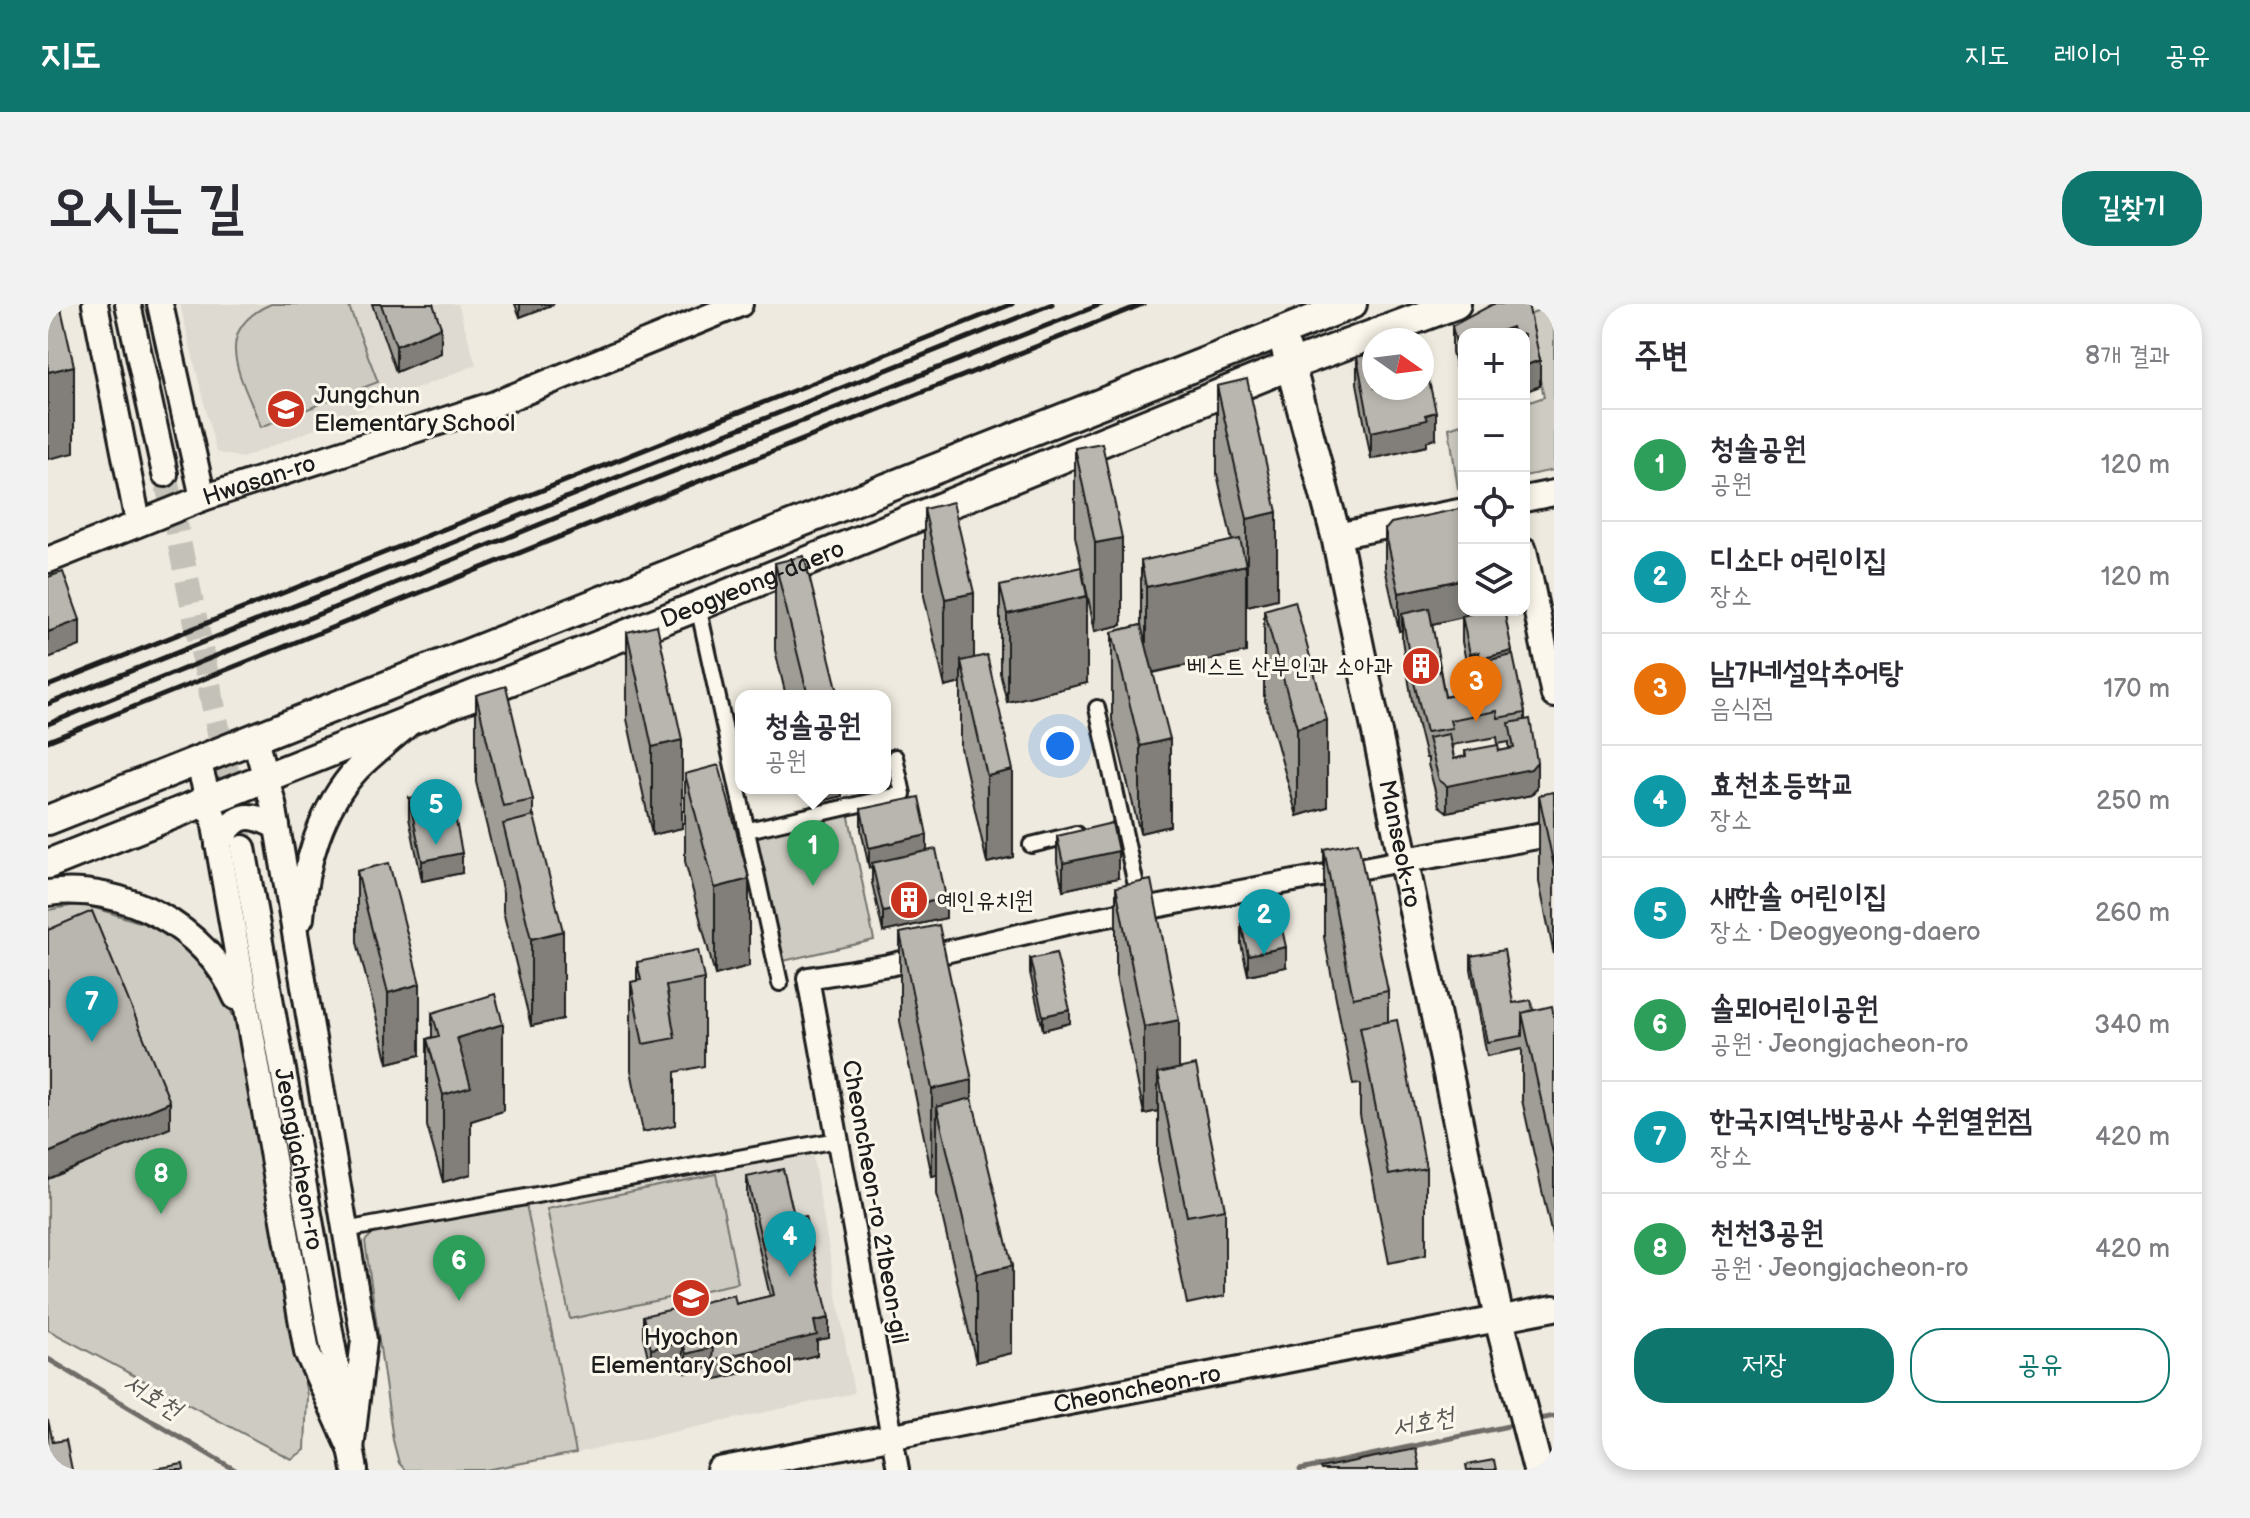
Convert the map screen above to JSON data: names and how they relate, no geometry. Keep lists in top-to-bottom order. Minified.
{"streets":{"main road":["Deogyeong-daero","Manseok-ro"],"street":["Hwasan-ro","Jeongjacheon-ro","Cheoncheon-ro 21beon-gil","Cheoncheon-ro"]},"crossings":[["Deogyeong-daero","Manseok-ro"],["Manseok-ro","Cheoncheon-ro"],["Cheoncheon-ro 21beon-gil","Cheoncheon-ro"]],"water":["서호천"],"places":{"school or university":["Jungchun Elementary School","Hyochon Elementary School"],"building":["베스트 산부인과 소아과","예인유치원"]},"north":"right","page":{"header":"지도","nav":["지도","레이어","공유"],"buttons":["길찾기",["저장","공유"]],"title":"오시는 길","heading":["주변","8개 결과"],"map_buttons":["+","−"],"list":[{"mark":"1","name":"청솔공원","note":"공원","value":"120 m"},{"mark":"2","name":"디소다 어린이집","note":"장소","value":"120 m"},{"mark":"3","name":"남가네설악추어탕","note":"음식점","value":"170 m"},{"mark":"4","name":"효천초등학교","note":"장소","value":"250 m"},{"mark":"5","name":"새한솔 어린이집","note":"장소 · Deogyeong-daero","value":"260 m"},{"mark":"6","name":"솔뫼어린이공원","note":"공원 · Jeongjacheon-ro","value":"340 m"},{"mark":"7","name":"한국지역난방공사 수원열원점","note":"장소","value":"420 m"},{"mark":"8","name":"천천3공원","note":"공원 · Jeongjacheon-ro","value":"420 m"}],"pins":["3","5","1","2","7","8","4","6"],"popup":["청솔공원","공원"]}}
